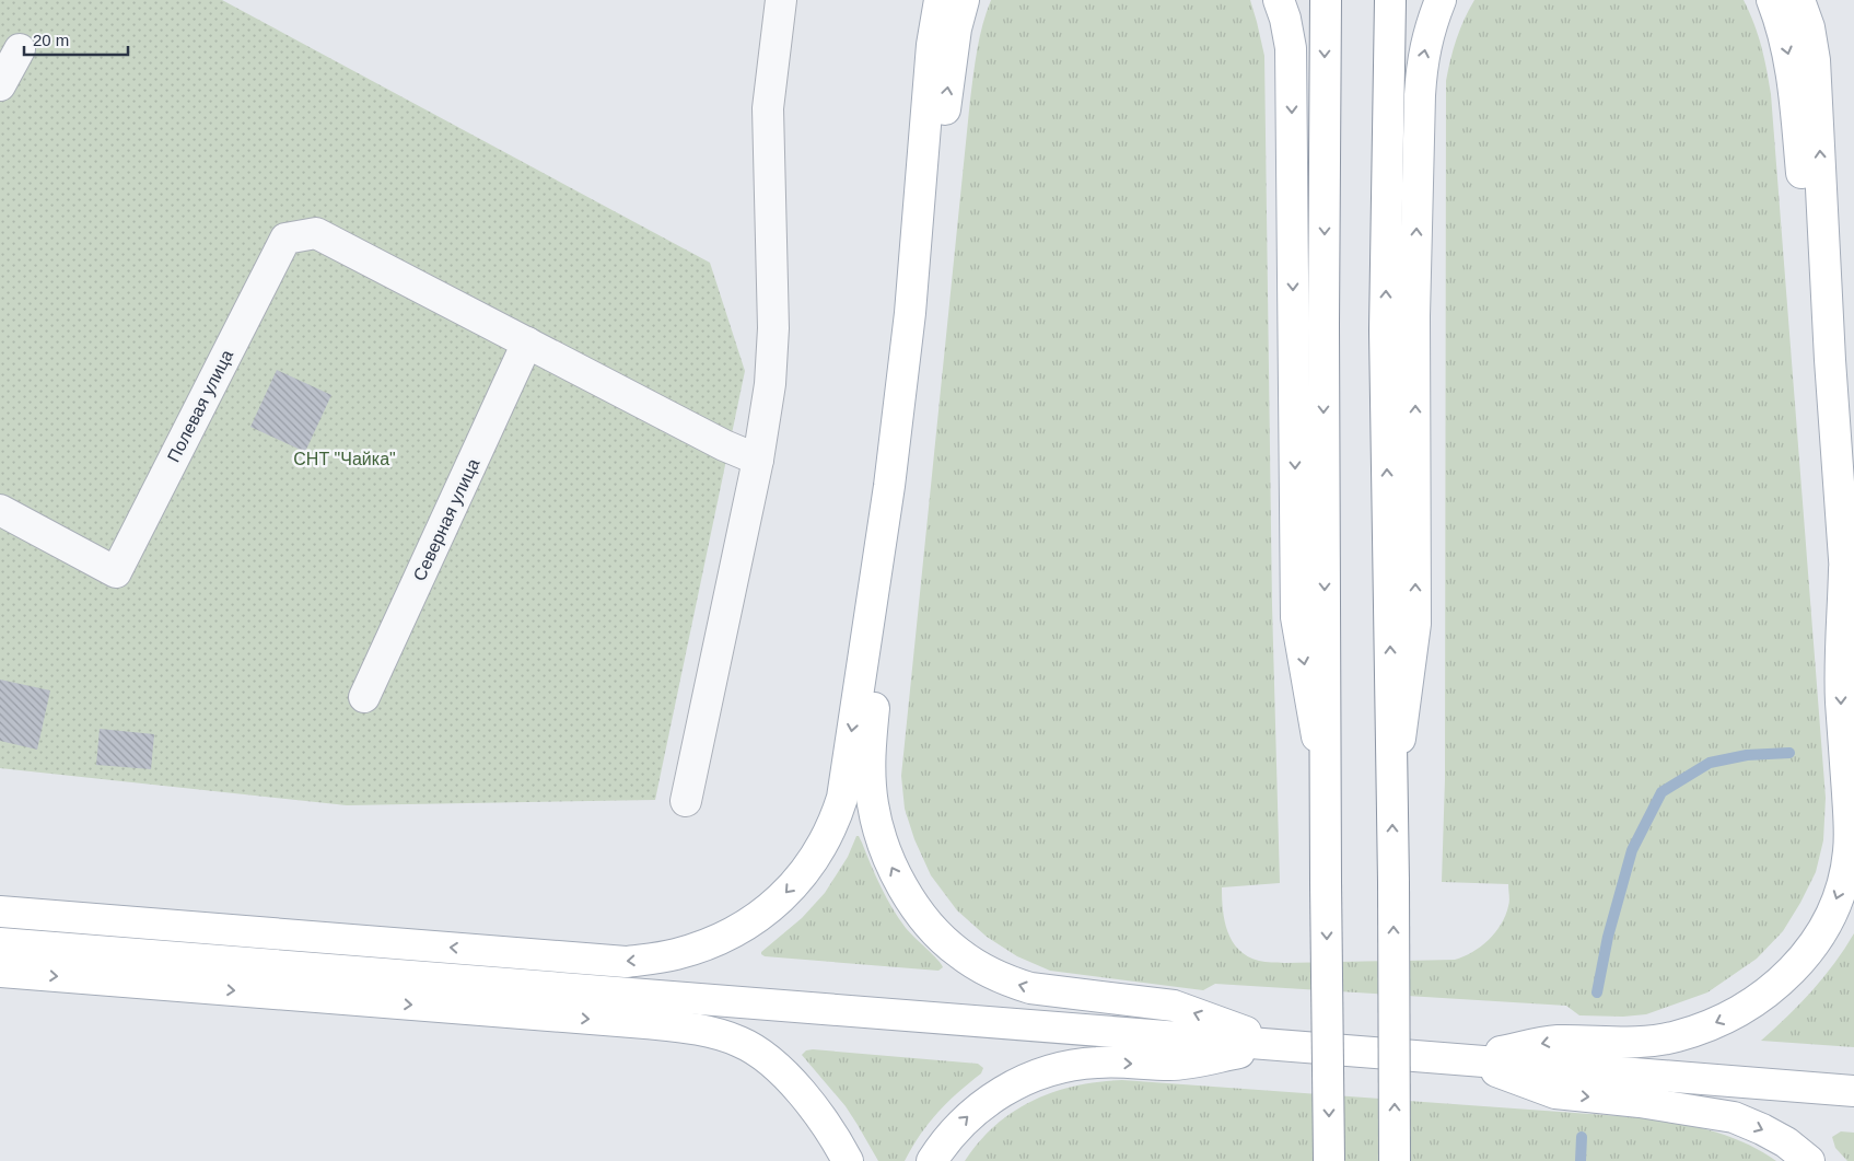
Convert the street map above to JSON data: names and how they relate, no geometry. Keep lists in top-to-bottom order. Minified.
{"streets":{"street":["Полевая улица","Северная улица"]},"crossings":[["Полевая улица","Северная улица"]],"parks":["СНТ \"Чайка\""],"scale_bar":"20 m"}
